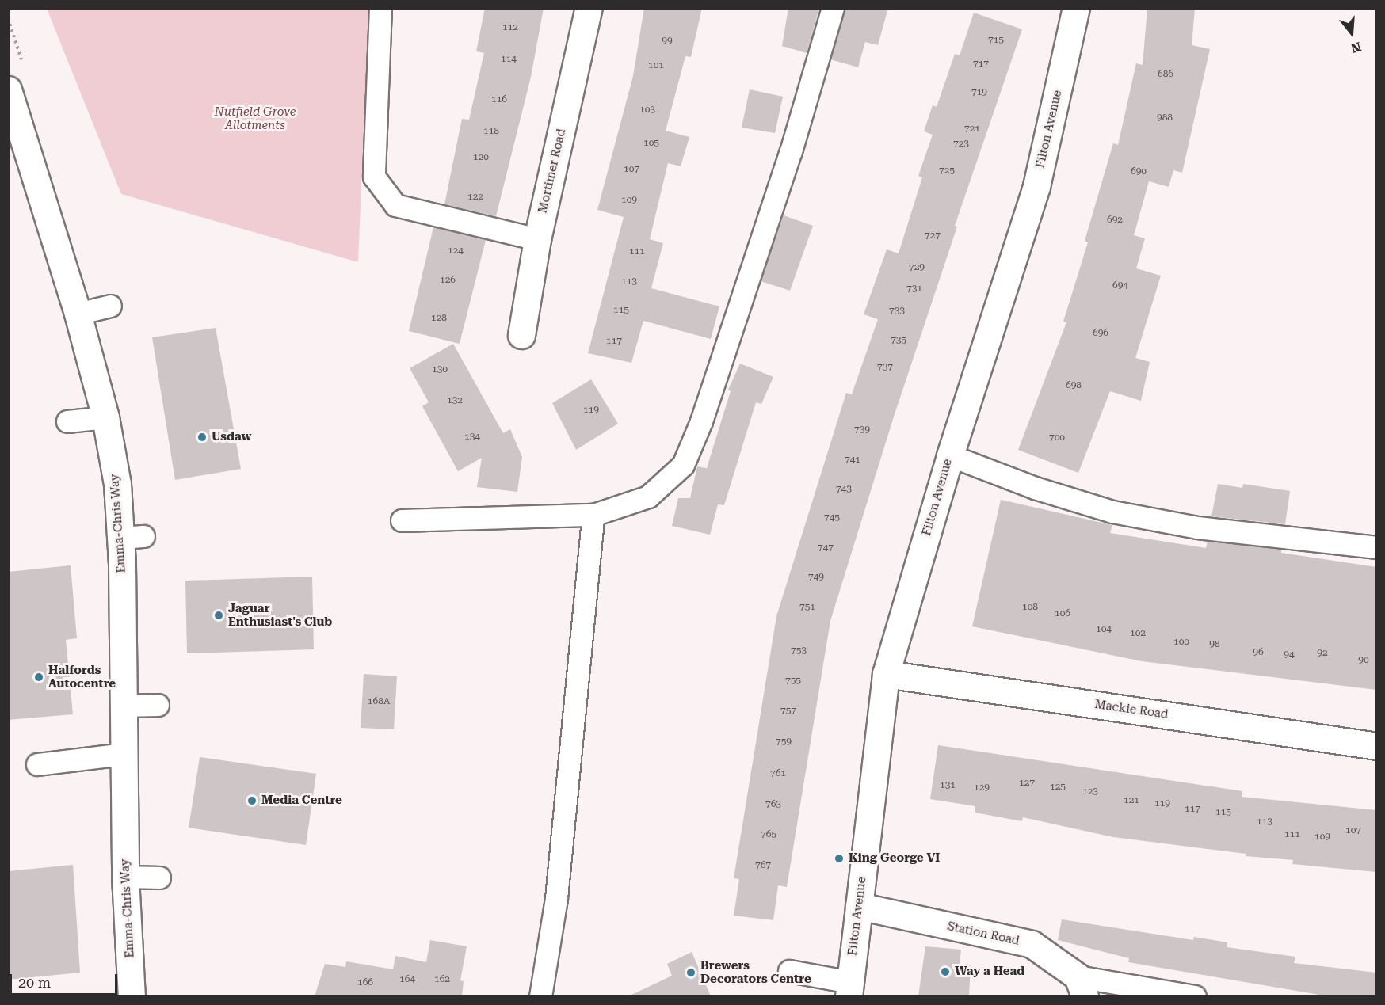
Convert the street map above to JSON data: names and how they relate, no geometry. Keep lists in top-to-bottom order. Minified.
{"streets":{"street":["Filton Avenue","Mortimer Road","Emma-Chris Way","Mackie Road","Station Road"]},"crossings":[["Filton Avenue","Mackie Road"],["Filton Avenue","Station Road"]],"parks":["Nutfield Grove Allotments"],"places":["Usdaw","Jaguar Enthusiast's Club","Halfords Autocentre","Media Centre","King George VI","Way a Head","Brewers Decorators Centre"],"house_numbers":["112","715","99","114","717","101","686","719","116","103","988","721","118","105","723","120","107","725","690","122","109","692","727","124","111","729","126","113","694","731","115","733","128","696","735","117","737","130","698","132","119","739","134","700","741","743","745","747","749","751","108","106","104","102","100","98","753","96","92","94","90","755","168A","757","759","761","127","131","125","129","123","121","119","763","117","115","113","107","765","111","109","767","164","162","166"],"scale_bar":"20 m","north":"bottom"}
